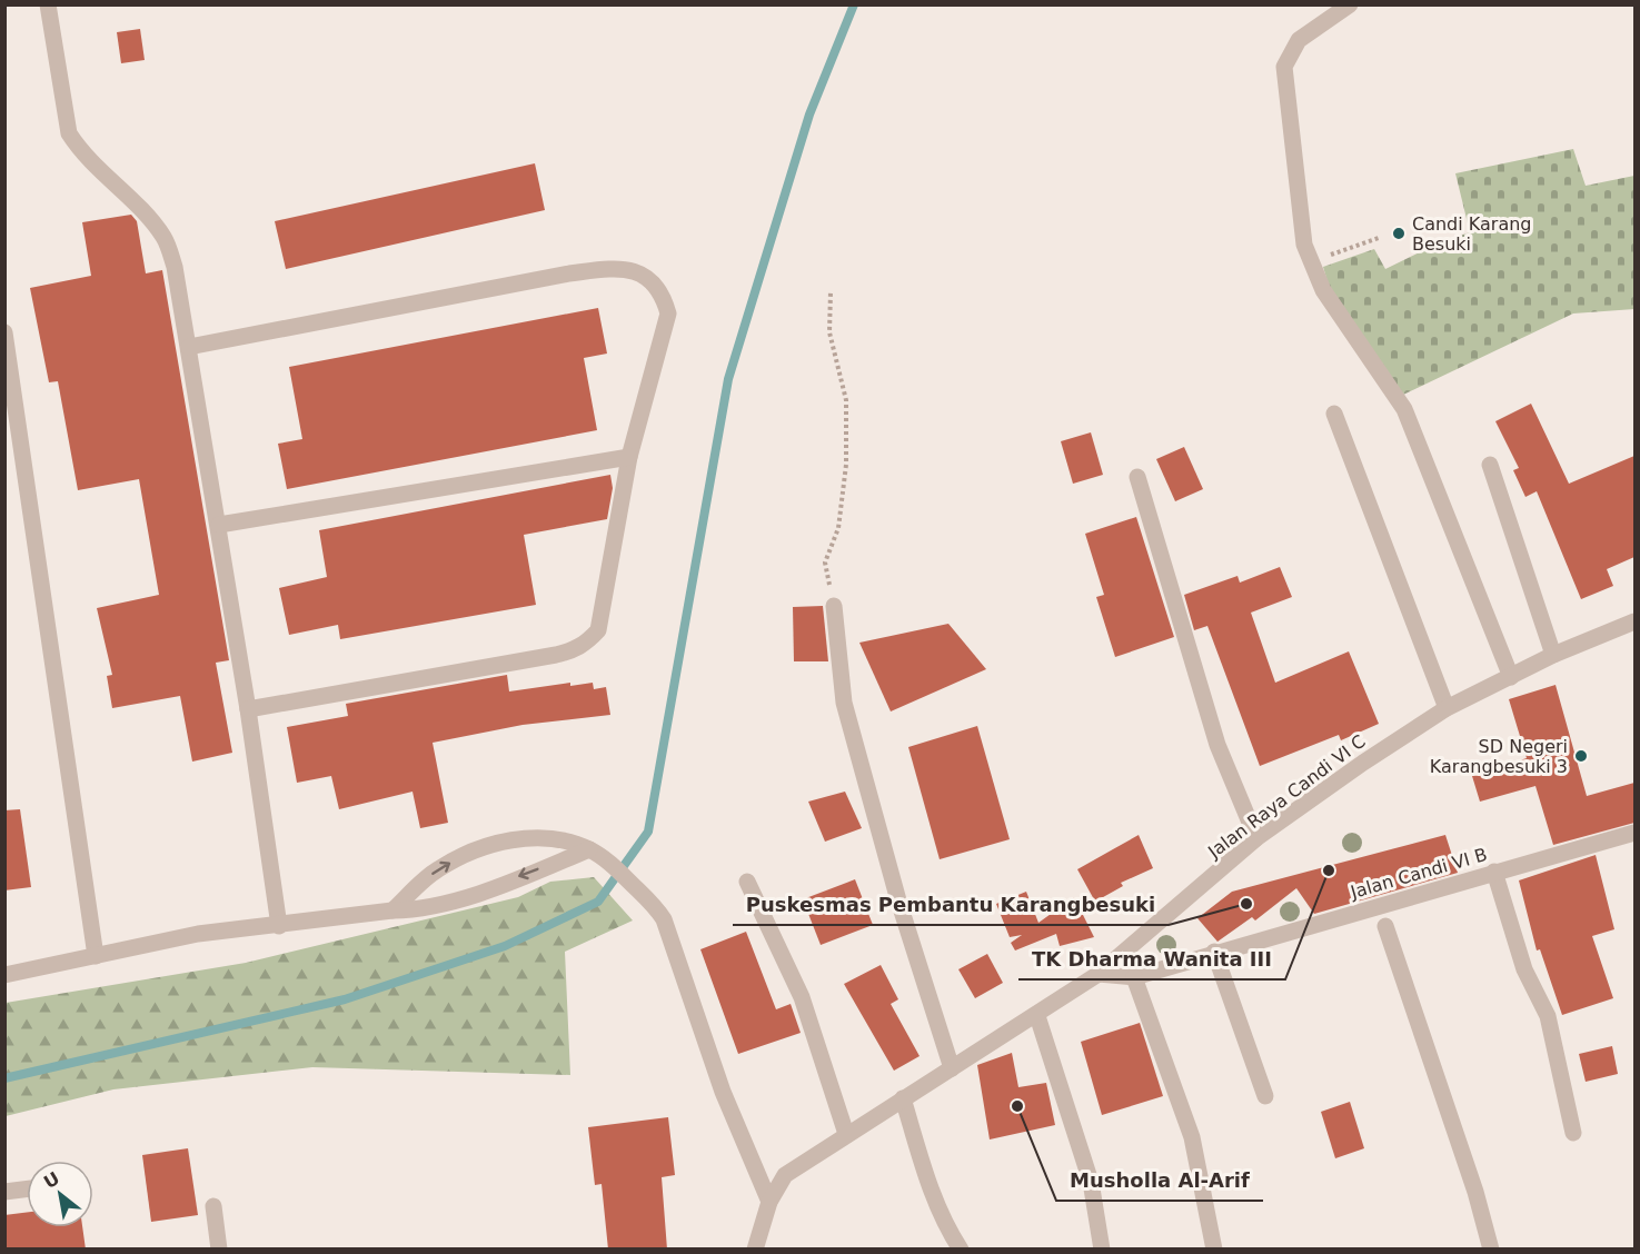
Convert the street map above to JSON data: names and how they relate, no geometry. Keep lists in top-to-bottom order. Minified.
{"streets":{"street":["Jalan Raya Candi VI C","Jalan Candi VI B"]},"crossings":[["Jalan Raya Candi VI C","Jalan Candi VI B"]],"places":["Candi Karang Besuki","SD Negeri Karangbesuki 3","TK Dharma Wanita III","Puskesmas Pembantu Karangbesuki","Musholla Al-Arif"],"north":"top left"}
